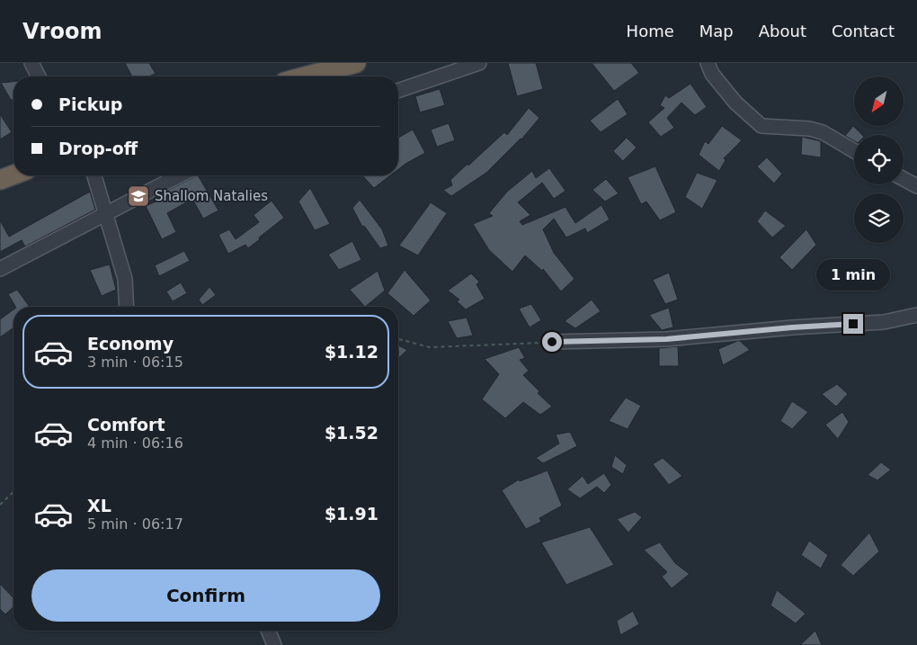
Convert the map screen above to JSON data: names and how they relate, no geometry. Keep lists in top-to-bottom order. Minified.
{"places":{"school or university":["Shallom Natalies"]},"north":"bottom left","page":{"header":"Vroom","nav":["Home","Map","About","Contact"],"banner":["Pickup","Drop-off"],"bubble":"1 min","list":[{"name":"Economy","note":"3 min · 06:15","value":"$1.12"},{"name":"Comfort","note":"4 min · 06:16","value":"$1.52"},{"name":"XL","note":"5 min · 06:17","value":"$1.91"}],"buttons":"Confirm"}}
